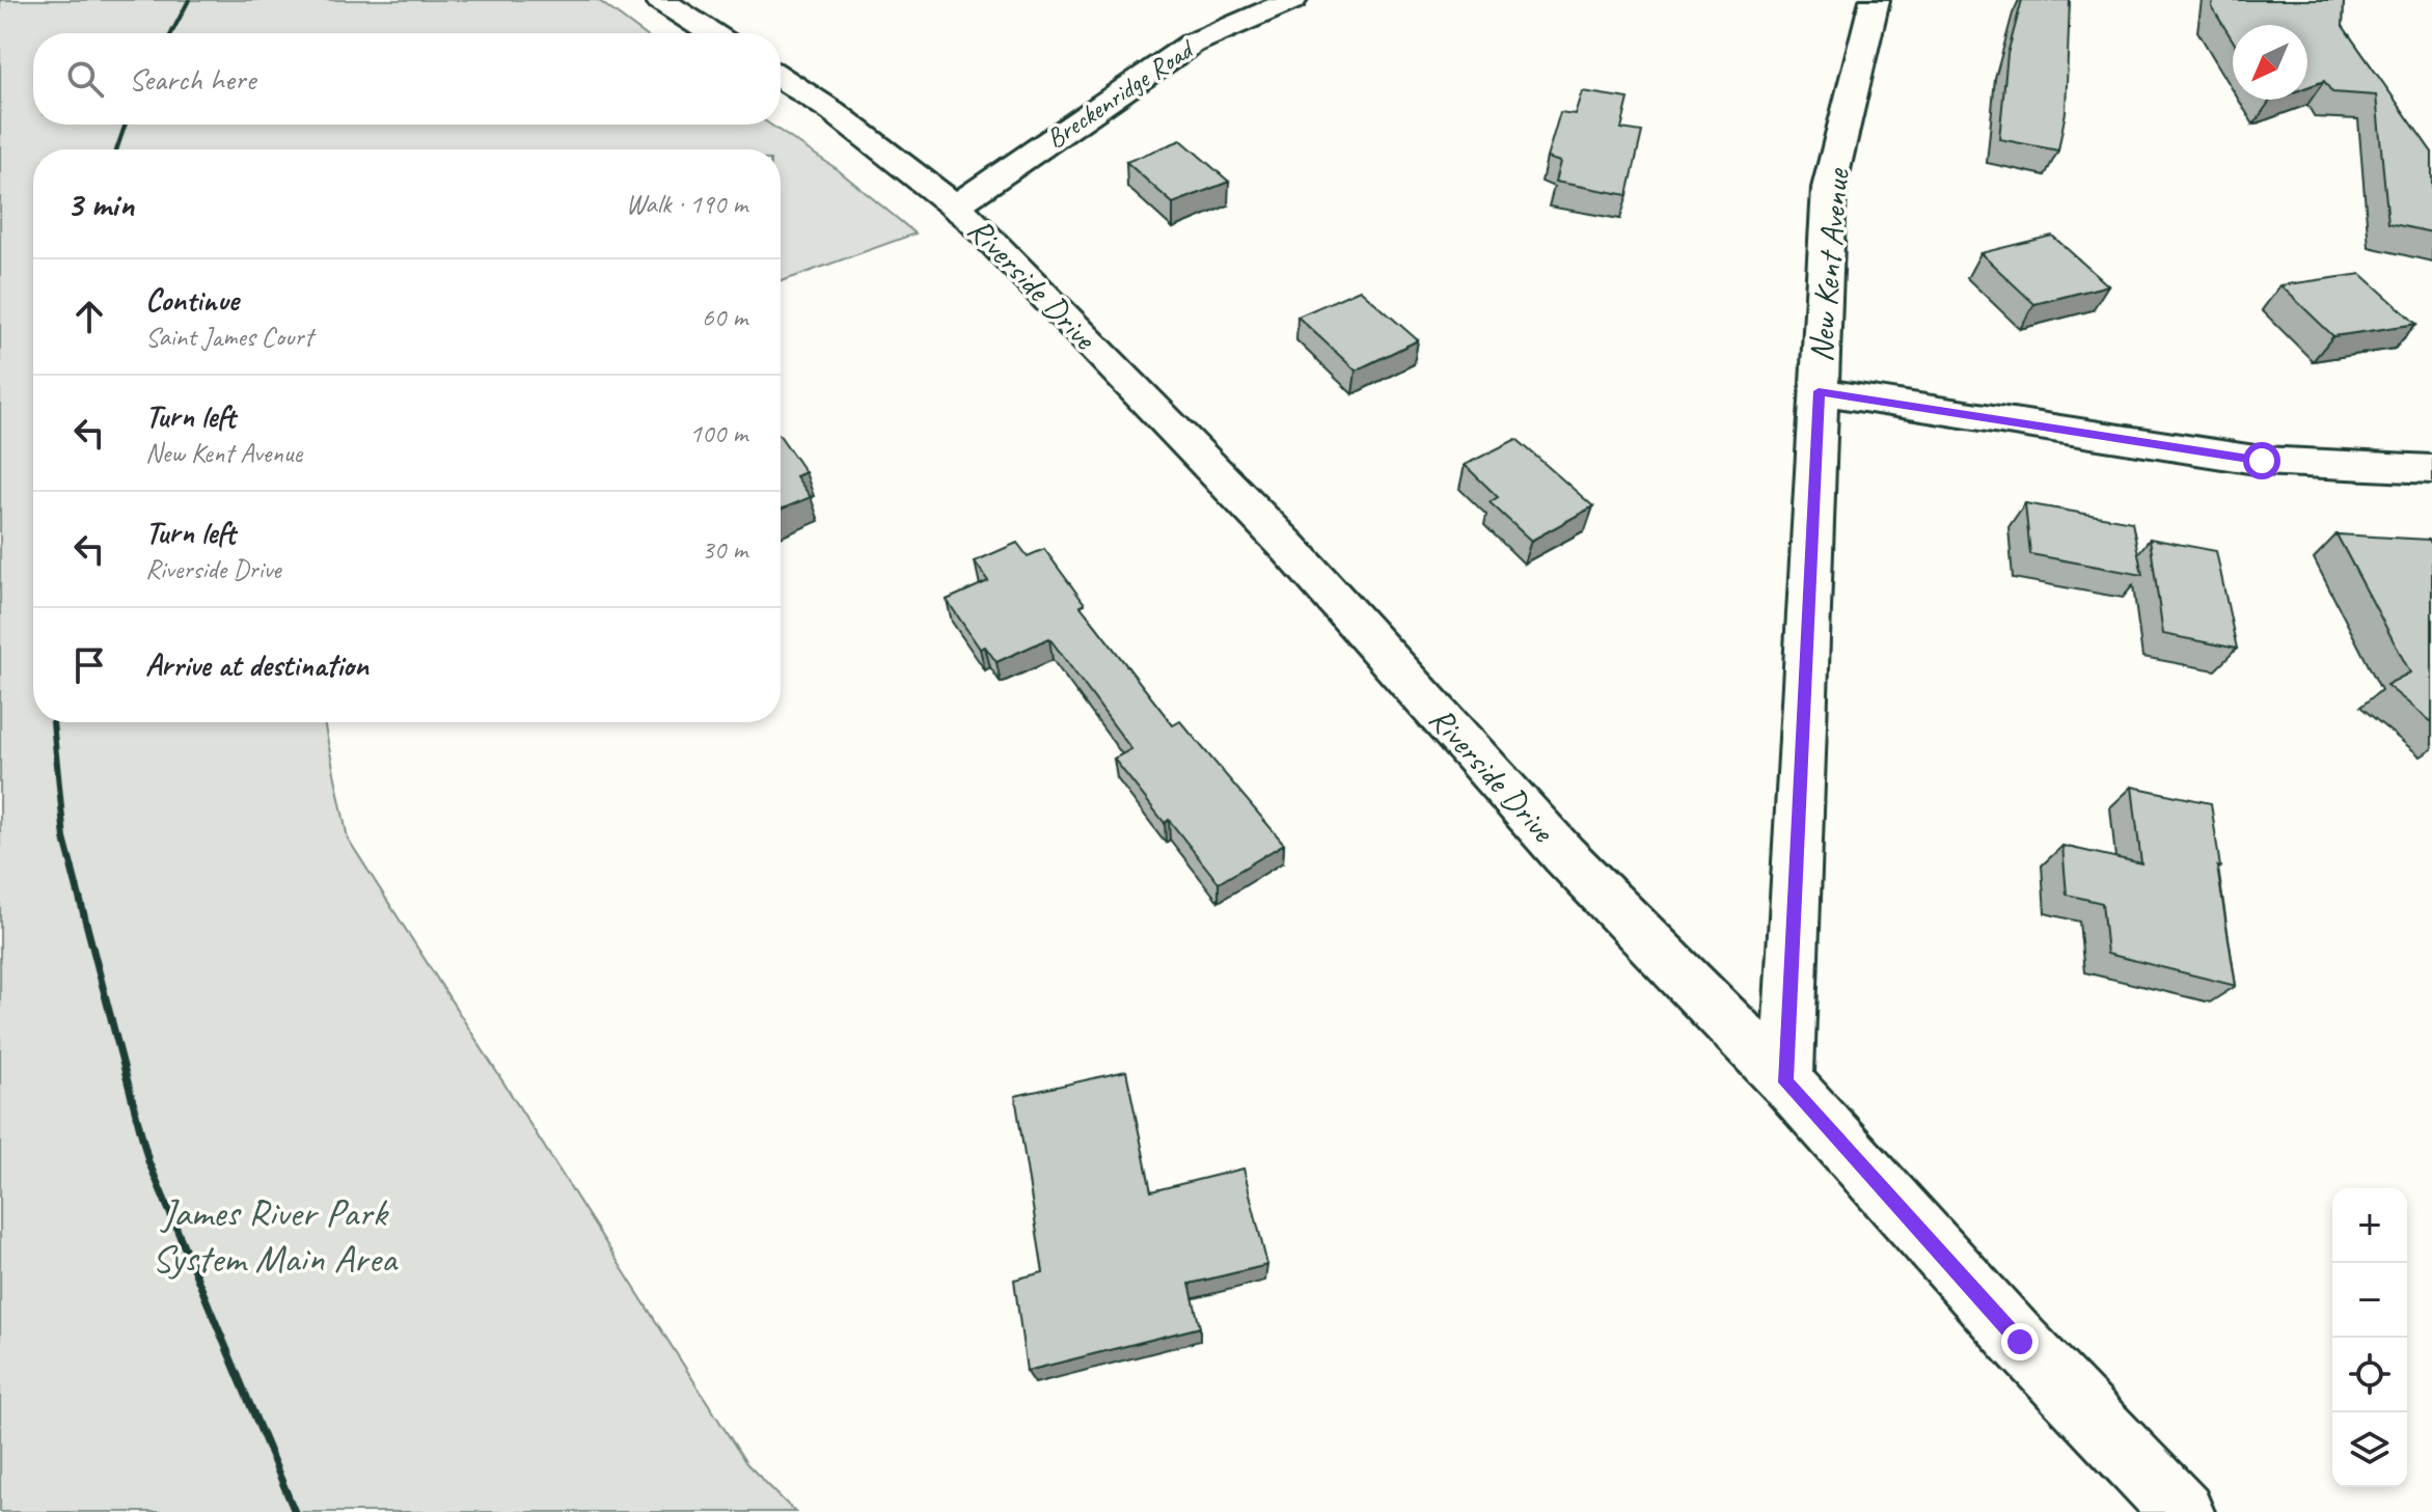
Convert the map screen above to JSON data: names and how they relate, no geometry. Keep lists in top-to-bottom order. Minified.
{"streets":{"street":["Breckenridge Road","New Kent Avenue","Riverside Drive"]},"crossings":[["Breckenridge Road","Riverside Drive"],["New Kent Avenue","Riverside Drive"]],"parks":["James River Park System Main Area"],"north":"bottom left","page":{"search":"Search here","heading":["3 min","Walk · 190 m"],"list":[["Continue","Saint James Court","60 m"],["Turn left","New Kent Avenue","100 m"],["Turn left","Riverside Drive","30 m"],"Arrive at destination"],"map_buttons":["+","−"]}}
